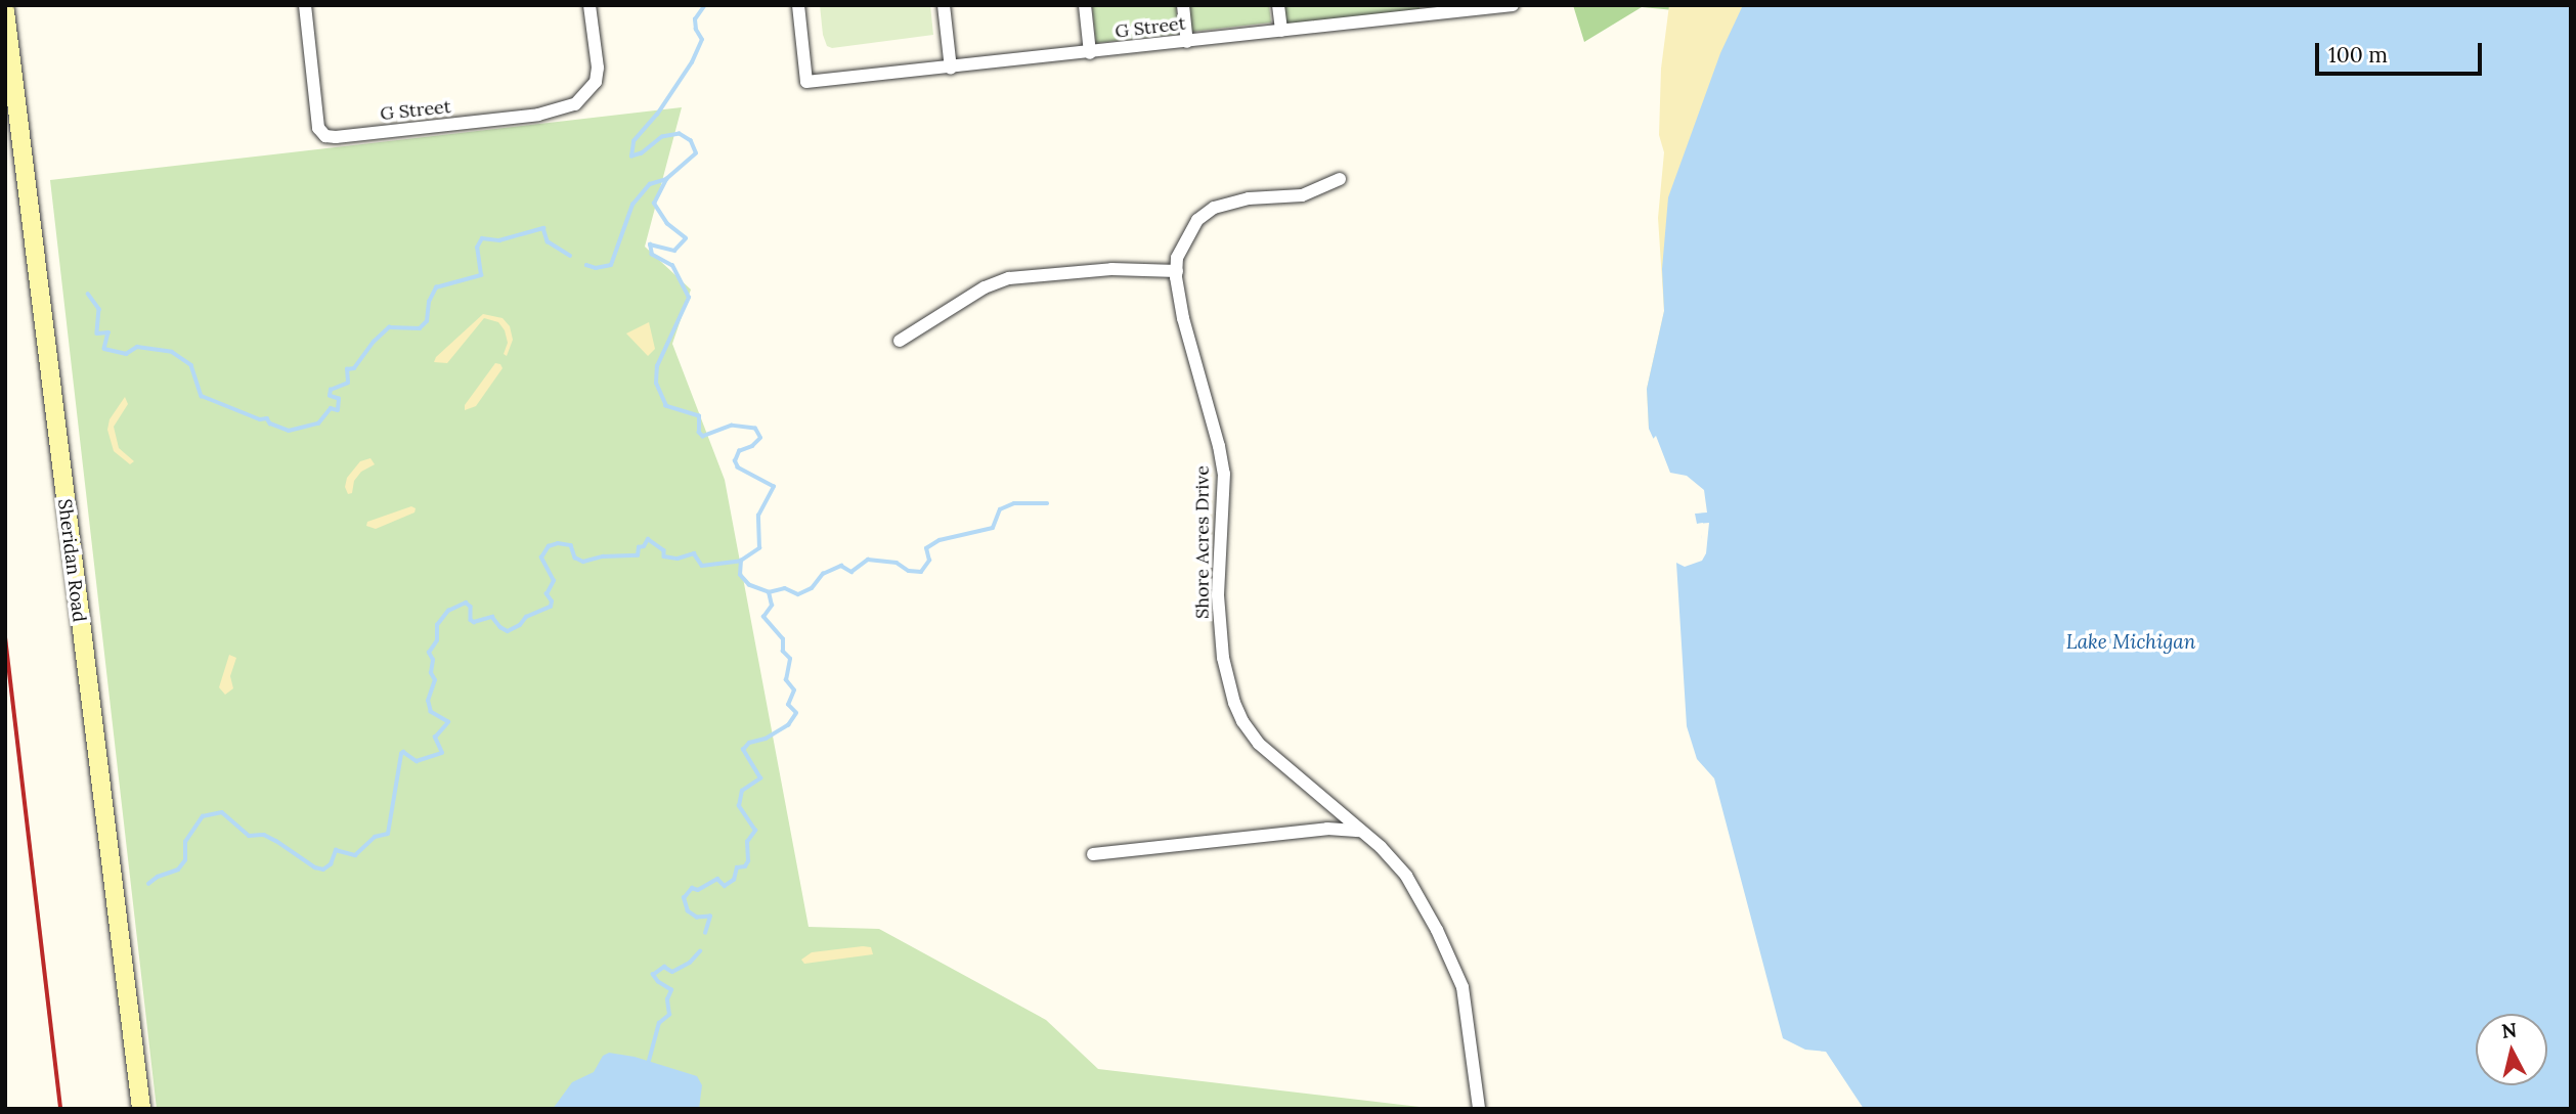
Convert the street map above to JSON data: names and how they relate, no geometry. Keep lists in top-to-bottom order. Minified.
{"streets":{"main road":["Sheridan Road"],"street":["G Street","Shore Acres Drive"]},"water":["Lake Michigan"],"scale_bar":"100 m","north":"top"}
